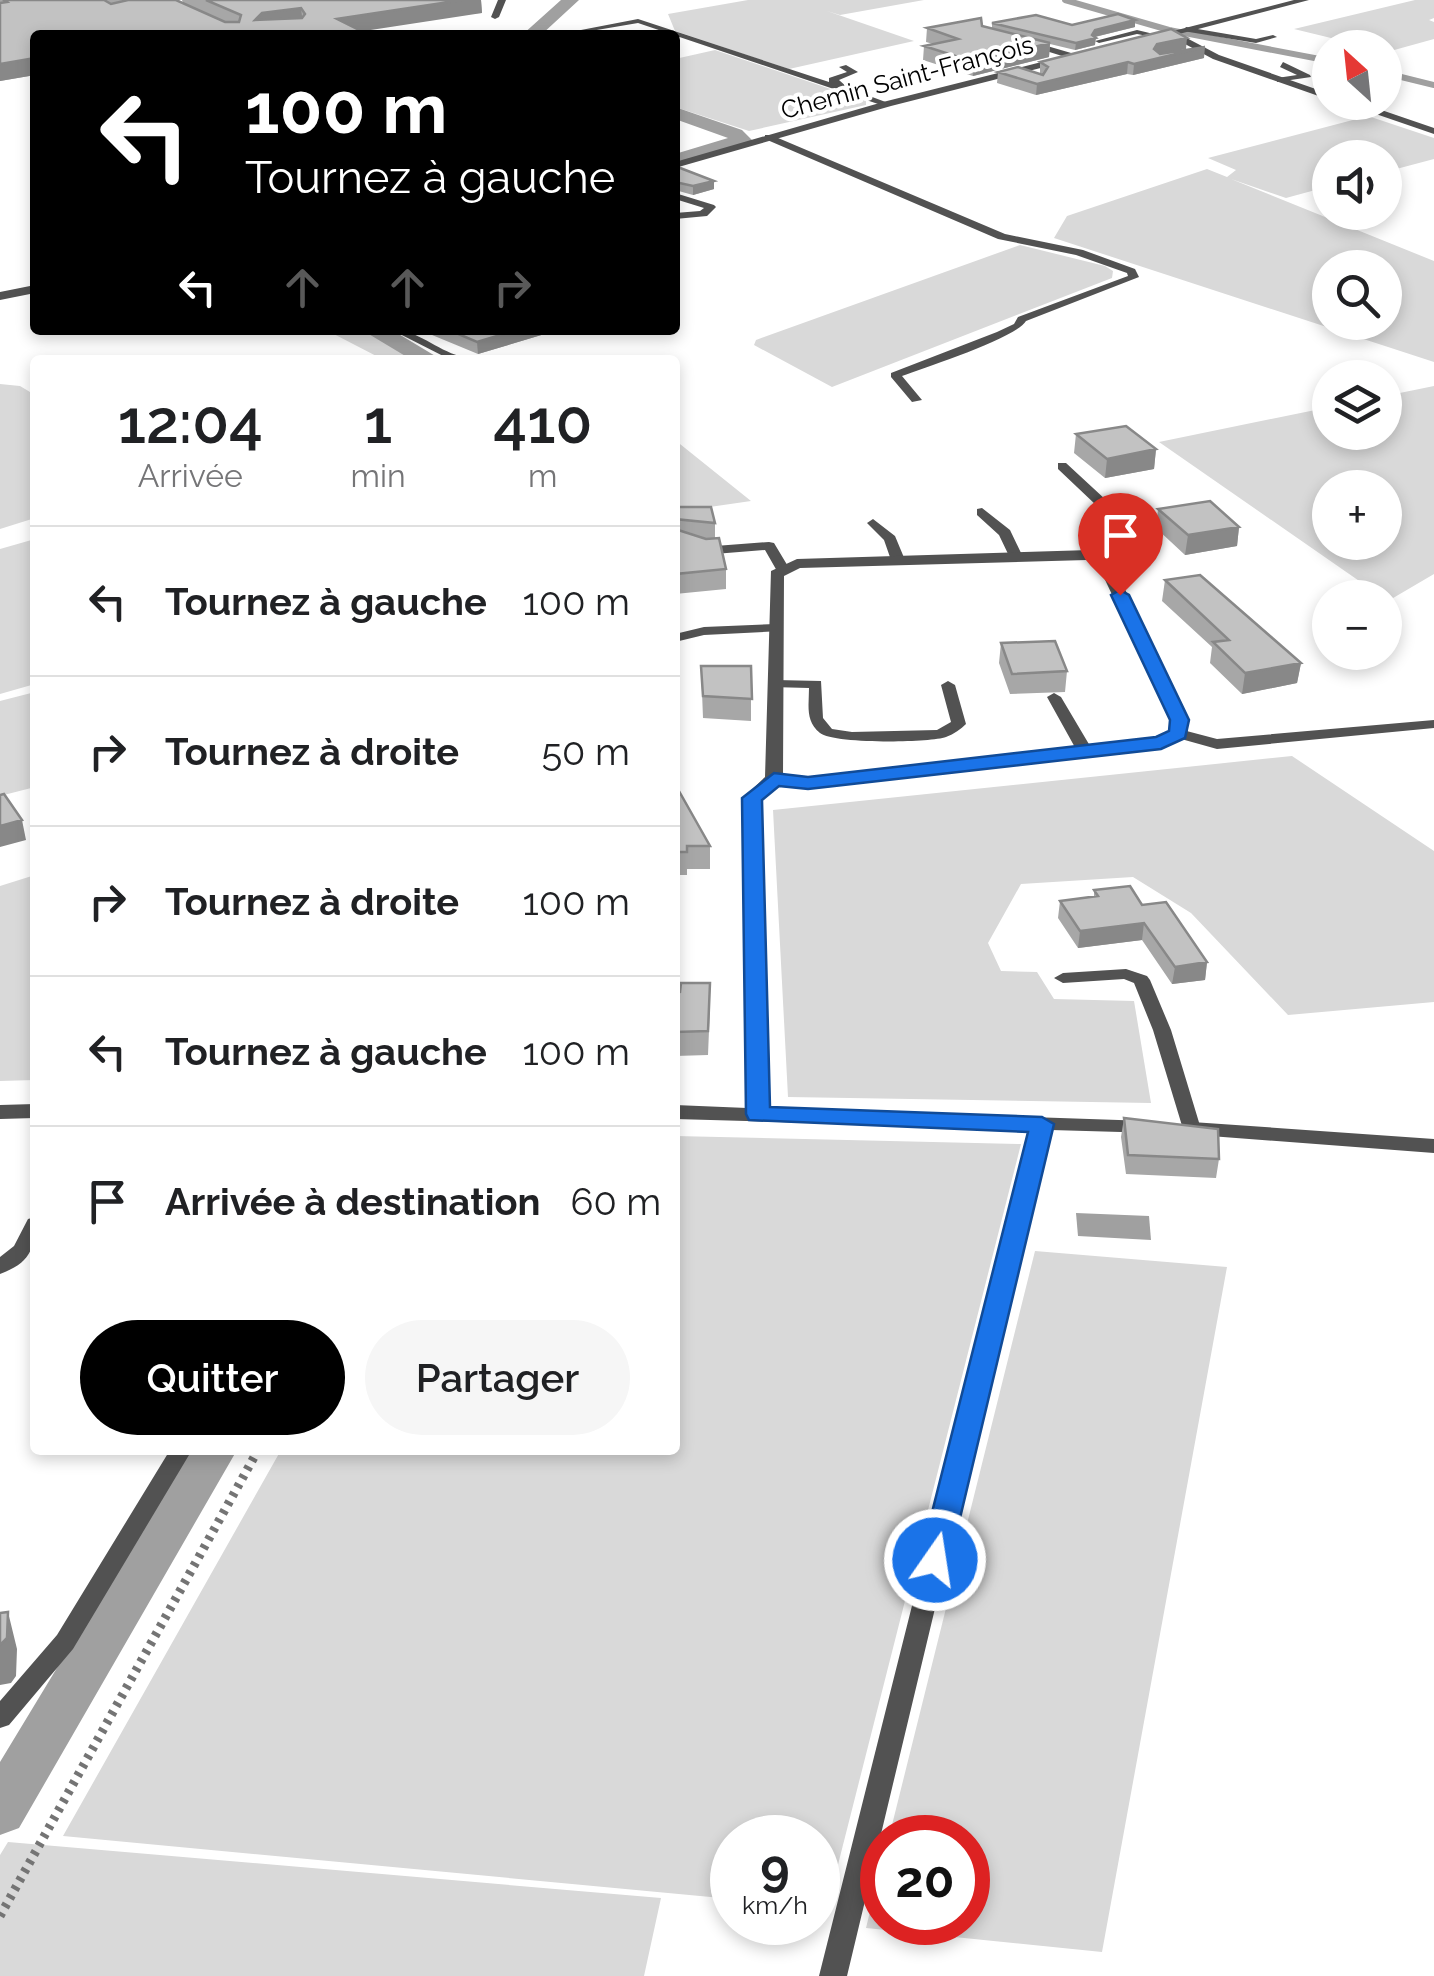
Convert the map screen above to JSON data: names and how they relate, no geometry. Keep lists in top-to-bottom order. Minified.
{"streets":{"street":["Chemin Saint-François"]},"north":"top left","page":{"map_buttons":["+","−"],"turn":["100 m","Tournez à gauche"],"eta":["12:04","Arrivée","1","min","410","m"],"list":[{"name":"Tournez à gauche","value":"100 m"},{"name":"Tournez à droite","value":"50 m"},{"name":"Tournez à droite","value":"100 m"},{"name":"Tournez à gauche","value":"100 m"},{"name":"Arrivée à destination","value":"60 m"}],"buttons":["Quitter","Partager"],"speed":"9 km/h","limit":"20"}}
